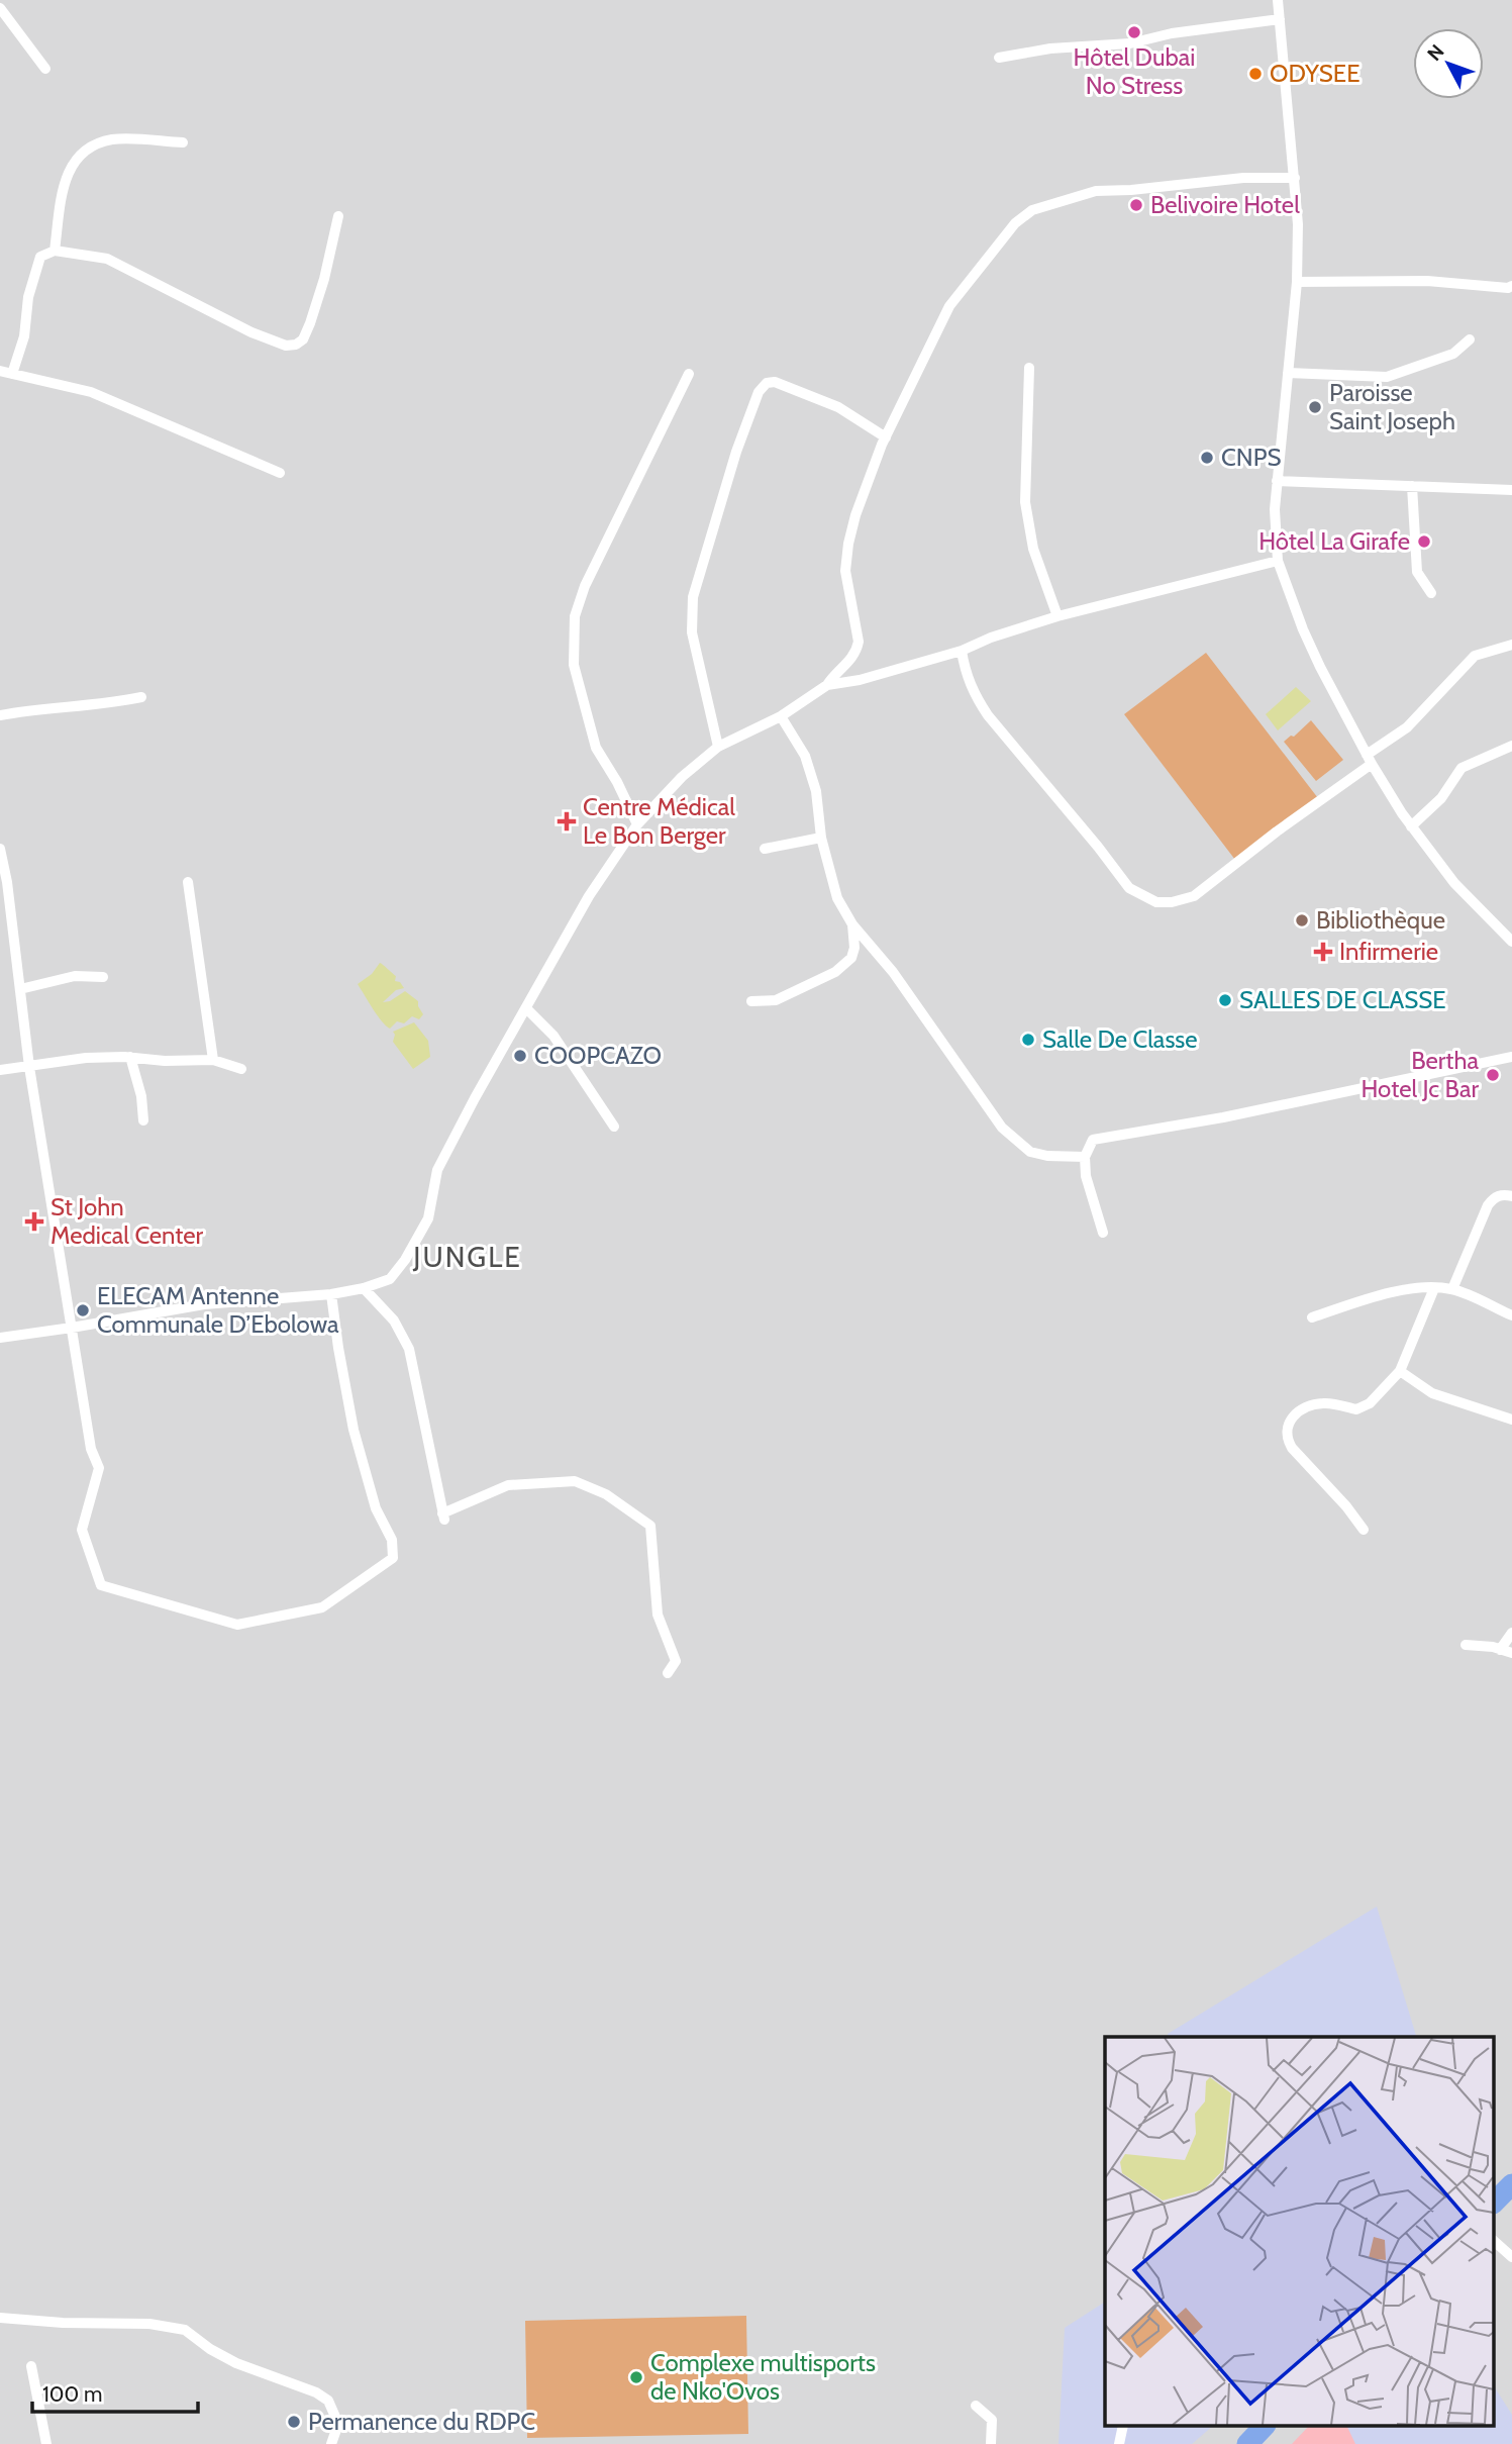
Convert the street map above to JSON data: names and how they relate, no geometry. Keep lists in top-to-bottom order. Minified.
{"districts":["JUNGLE"],"places":{"other":["Hôtel Dubai No Stress","ODYSEE","Belivoire Hotel","Paroisse Saint Joseph","CNPS","Hôtel La Girafe","Bibliothèque","SALLES DE CLASSE","Salle De Classe","COOPCAZO","Bertha Hotel Jc Bar","ELECAM Antenne Communale D’Ebolowa","Complexe multisports de Nko'Ovos","Permanence du RDPC"],"health":["Centre Médical Le Bon Berger","Infirmerie","St John Medical Center"]},"scale_bar":"100 m","north":"top left"}
